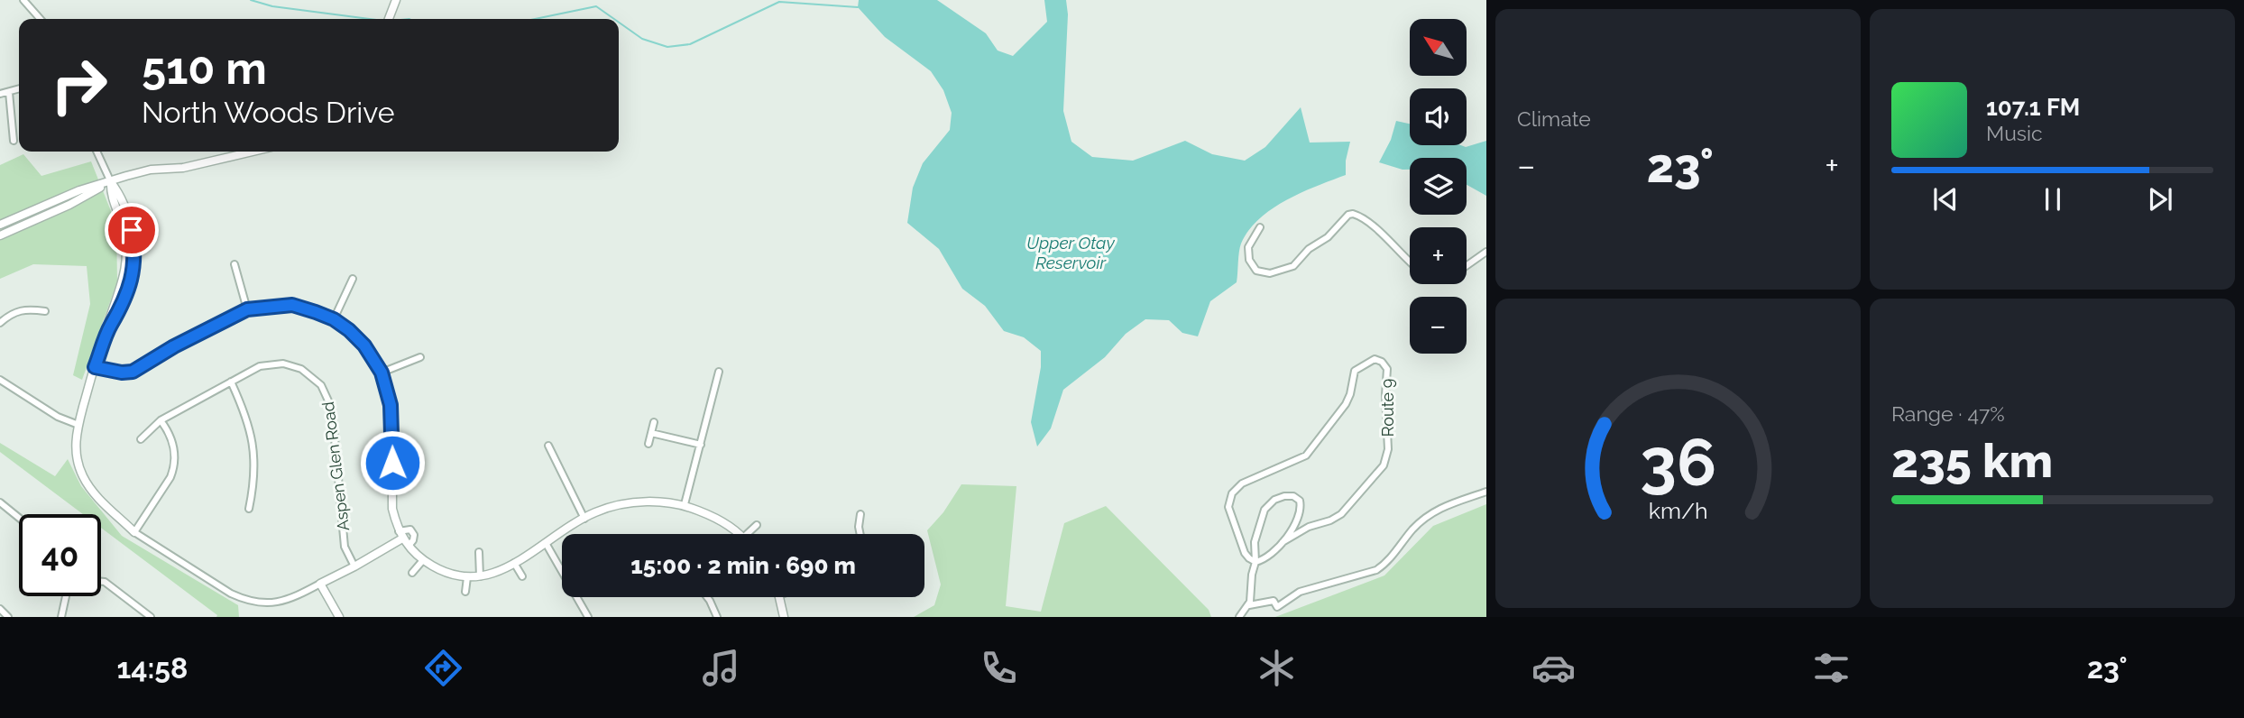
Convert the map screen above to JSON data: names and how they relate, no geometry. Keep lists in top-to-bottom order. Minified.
{"streets":{"street":["Route 9","Aspen Glen Road"]},"water":["Upper Otay Reservoir"],"north":"top left","page":{"tile":["Climate",["Range · 47%","235 km"]],"map_buttons":["+","−"],"turn":["510 m","North Woods Drive"],"song":["107.1 FM","Music"],"heat":["−","23°","+"],"limit":"40","trip":"15:00 · 2 min · 690 m","tabs":["14:58","23°"],"gauge":["36","km/h"]}}
